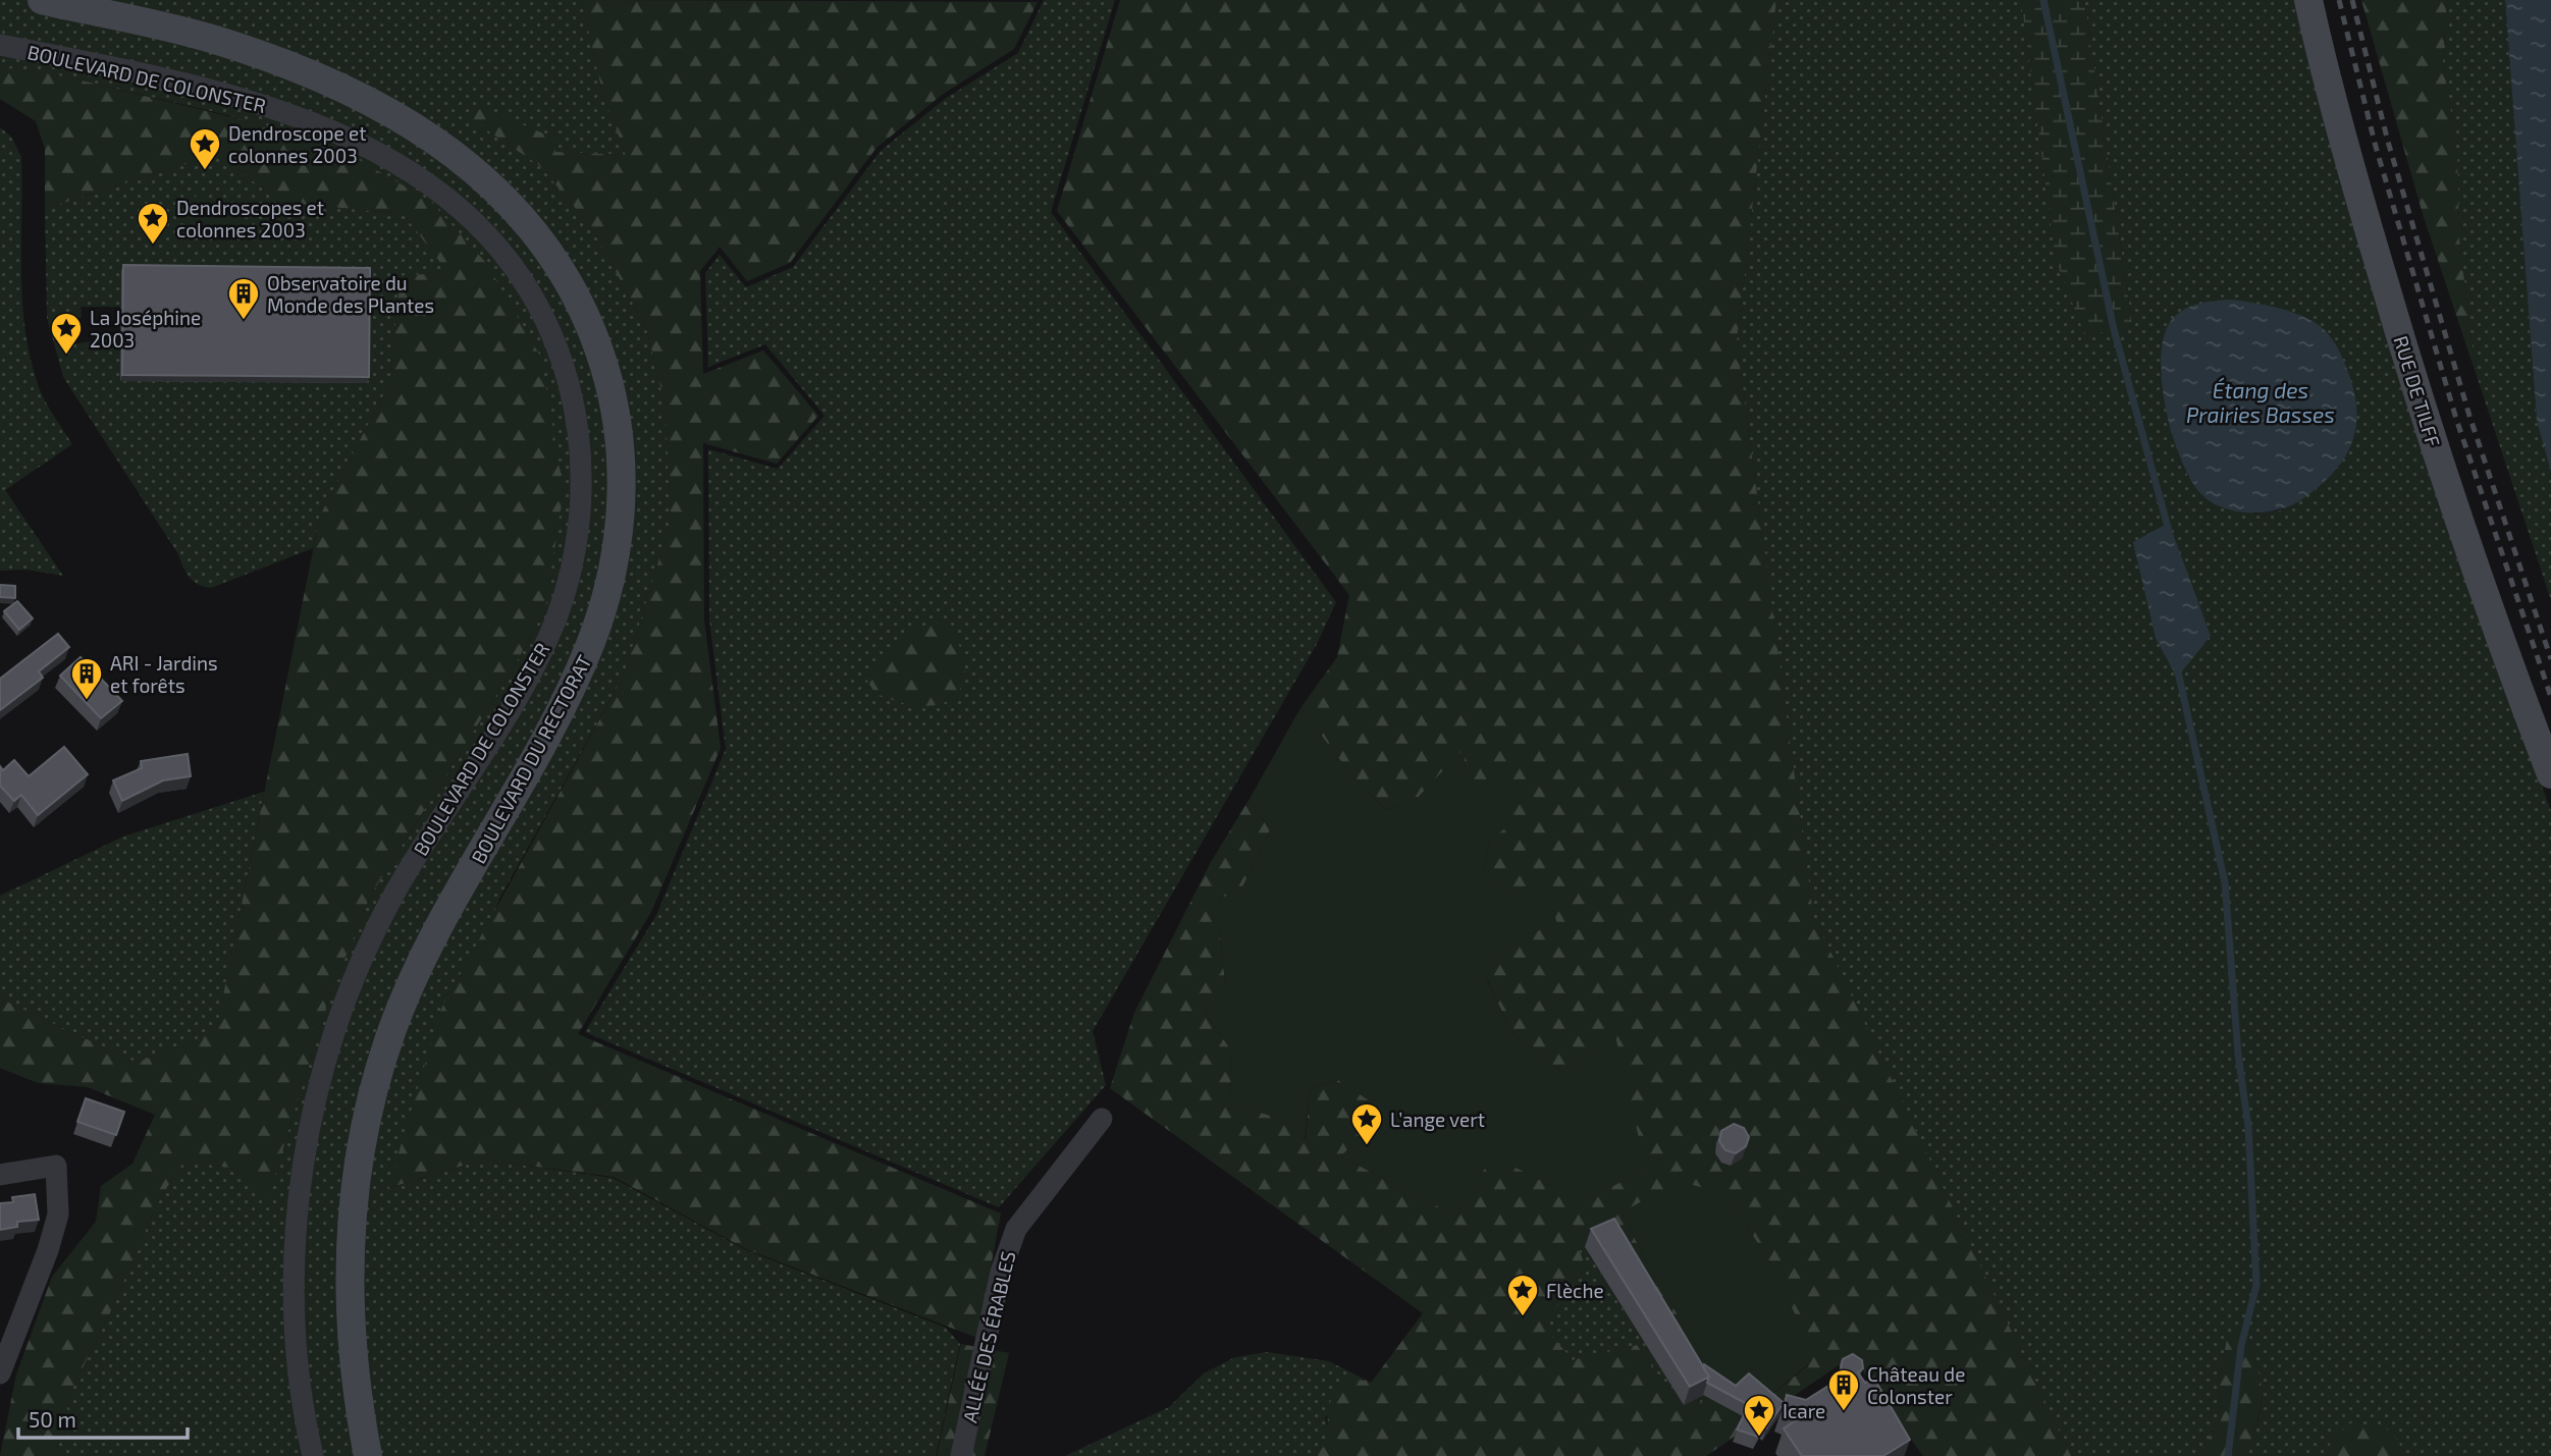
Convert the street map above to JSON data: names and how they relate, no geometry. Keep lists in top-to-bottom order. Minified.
{"streets":{"main road":["RUE DE TILFF","BOULEVARD DU RECTORAT"],"street":["BOULEVARD DE COLONSTER","ALLÉE DES ÉRABLES"]},"water":["Étang des Prairies Basses"],"places":{"place":["Dendroscope et colonnes 2003","Dendroscopes et colonnes 2003","La Joséphine 2003","L’ange vert","Flèche","Icare"],"building":["Observatoire du Monde des Plantes","ARI - Jardins et forêts","Château de Colonster"]},"scale_bar":"50 m"}
